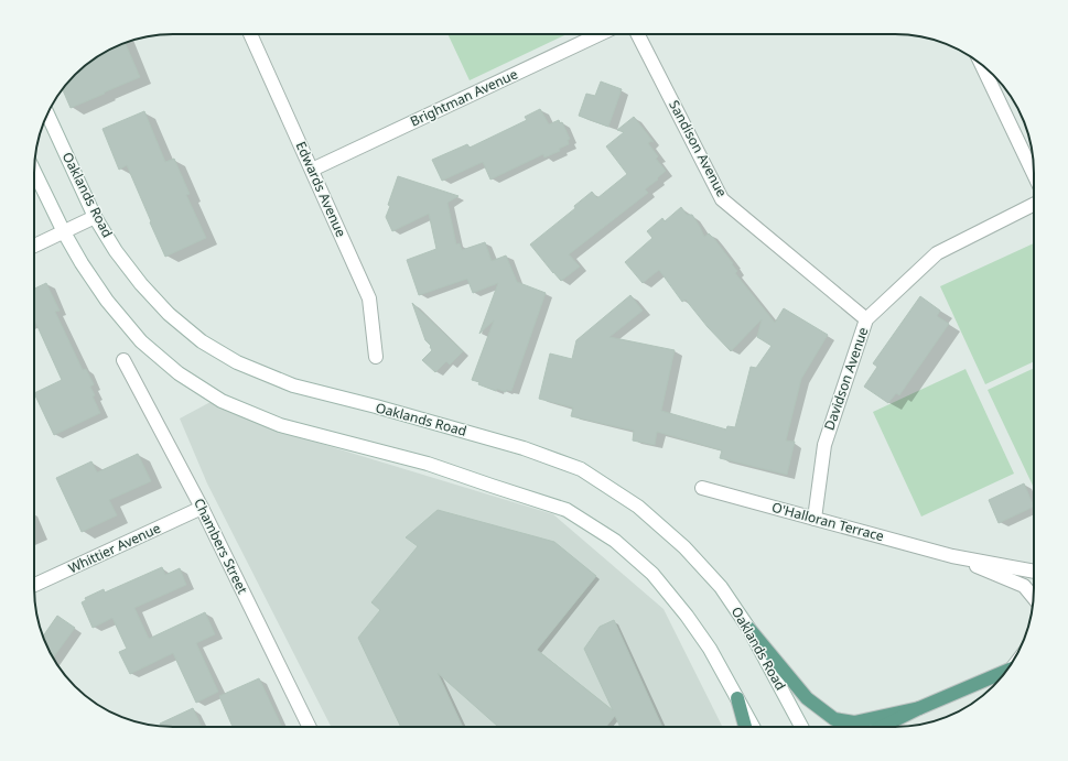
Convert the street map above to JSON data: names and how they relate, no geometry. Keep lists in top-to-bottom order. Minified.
{"streets":{"street":["Brightman Avenue","Sandison Avenue","Edwards Avenue","Oaklands Road","Davidson Avenue","O'Halloran Terrace","Chambers Street","Whittier Avenue"]},"crossings":[["Brightman Avenue","Edwards Avenue"],["Sandison Avenue","Davidson Avenue"],["Davidson Avenue","O'Halloran Terrace"],["Chambers Street","Whittier Avenue"]]}
